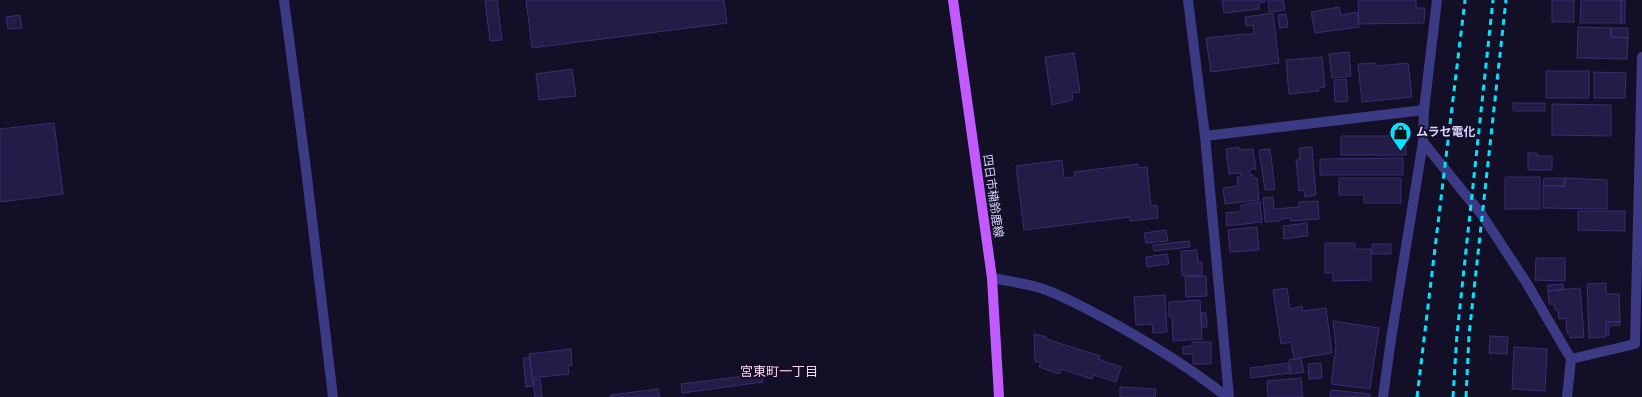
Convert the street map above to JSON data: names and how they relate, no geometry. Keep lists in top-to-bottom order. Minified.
{"streets":{"main road":["四日市楠鈴鹿線"]},"districts":["宮東町一丁目"],"places":{"shop":["ムラセ電化"]}}
